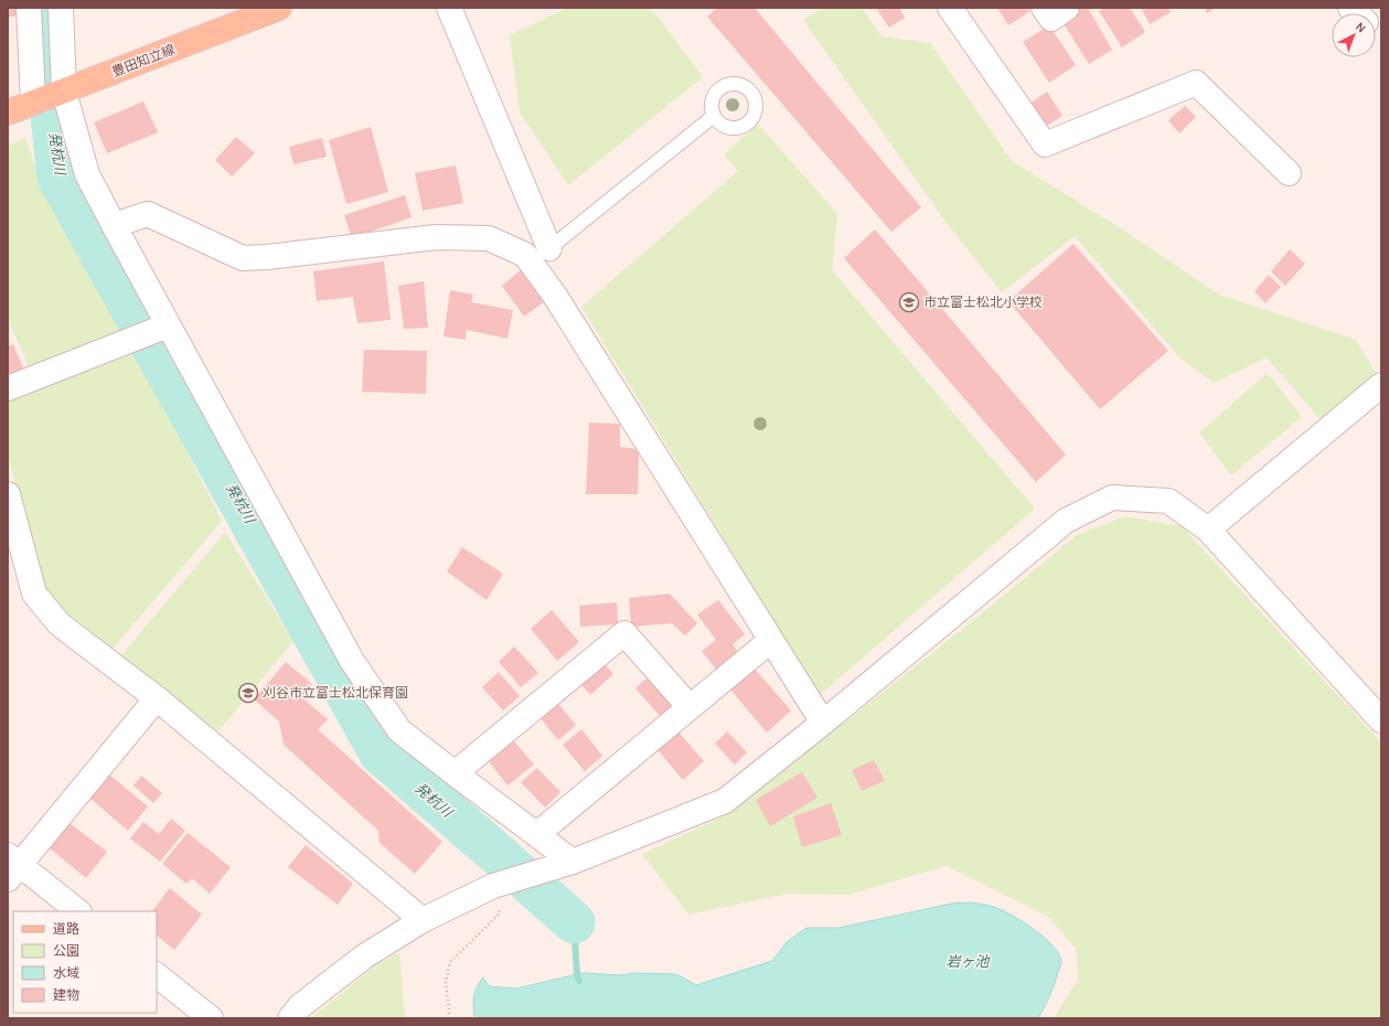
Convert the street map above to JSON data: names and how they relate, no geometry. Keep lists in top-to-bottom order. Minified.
{"streets":{"main road":["豊田知立線"]},"water":["発杭川","岩ヶ池"],"places":{"school or university":["市立富士松北小学校","刈谷市立富士松北保育園"]},"legend":["道路","公園","水域","建物"],"north":"top right"}
